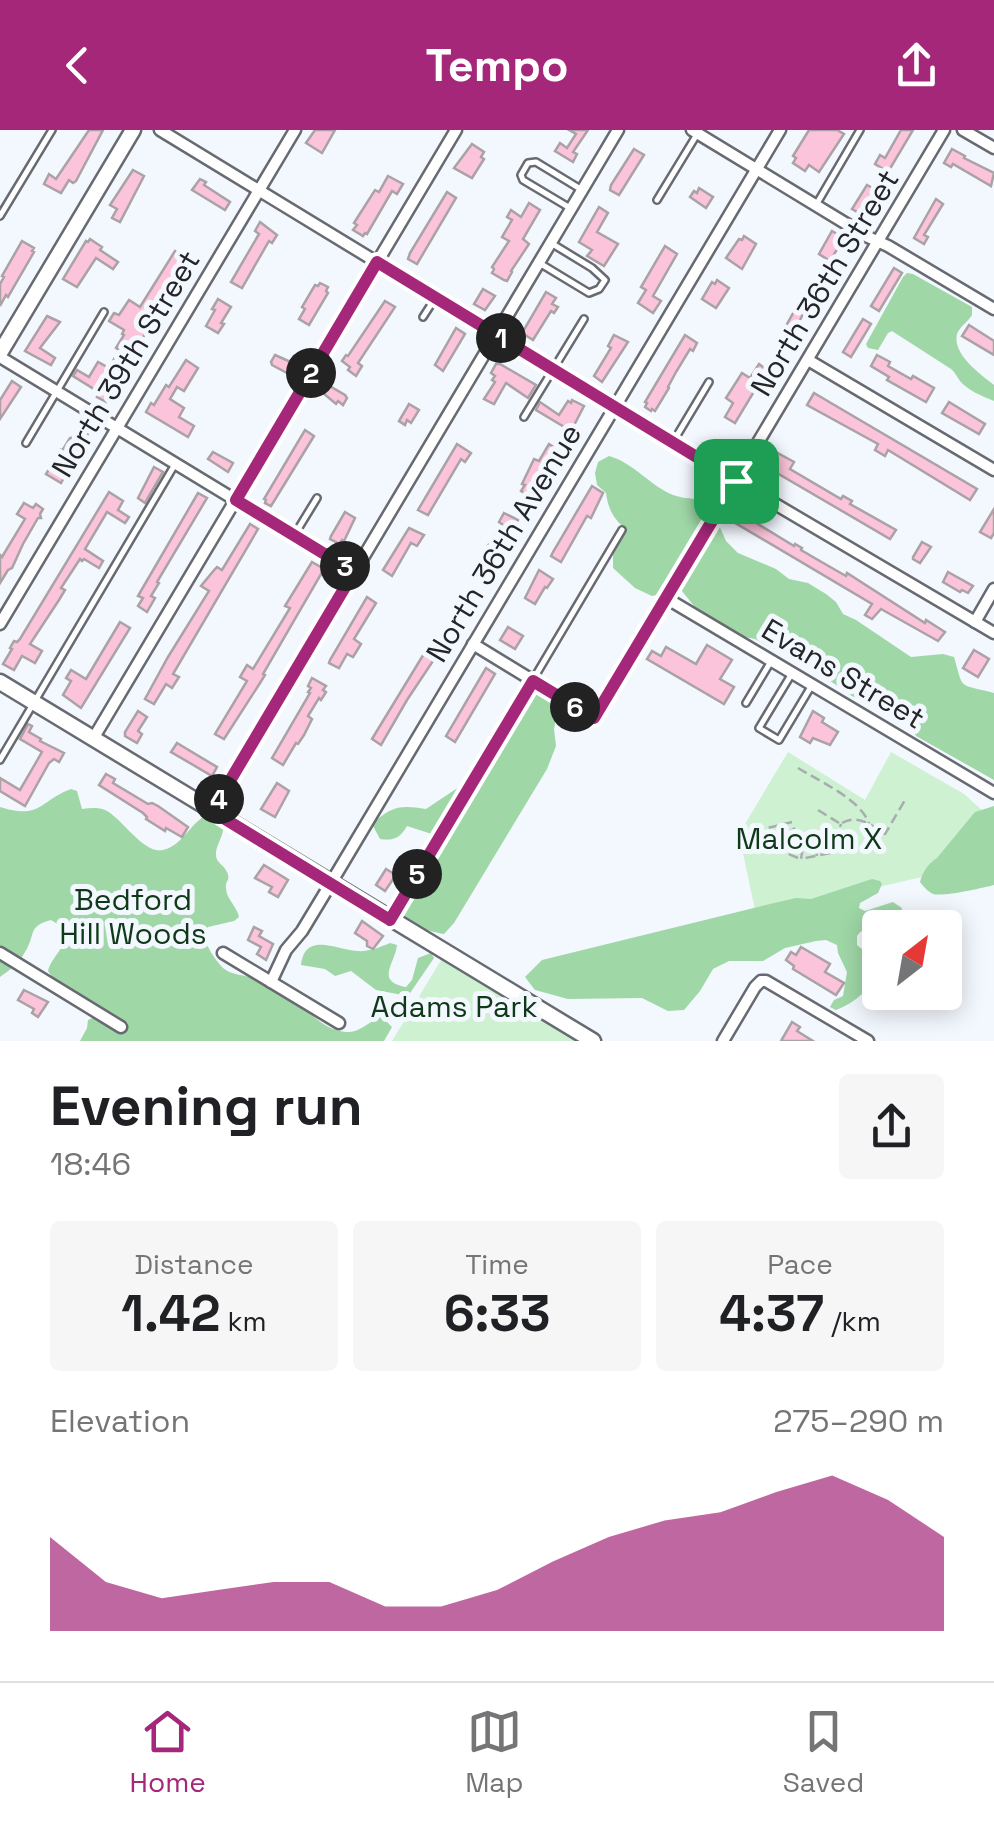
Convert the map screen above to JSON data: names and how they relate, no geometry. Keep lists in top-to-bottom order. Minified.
{"streets":{"street":["North 36th Street","North 39th Street","North 36th Avenue","Evans Street"]},"crossings":[["North 36th Street","Evans Street"]],"parks":["Malcolm X","Bedford Hill Woods","Adams Park"],"north":"top right","page":{"header":"Tempo","pins":["1","2","3","6","4","5"],"heading":["Evening run","18:46"],"stats":[["Distance","1.42 km"],["Time","6:33"],["Pace","4:37 /km"]],"chart":["Elevation","275–290 m"],"tabs":["Home","Map","Saved"]}}
